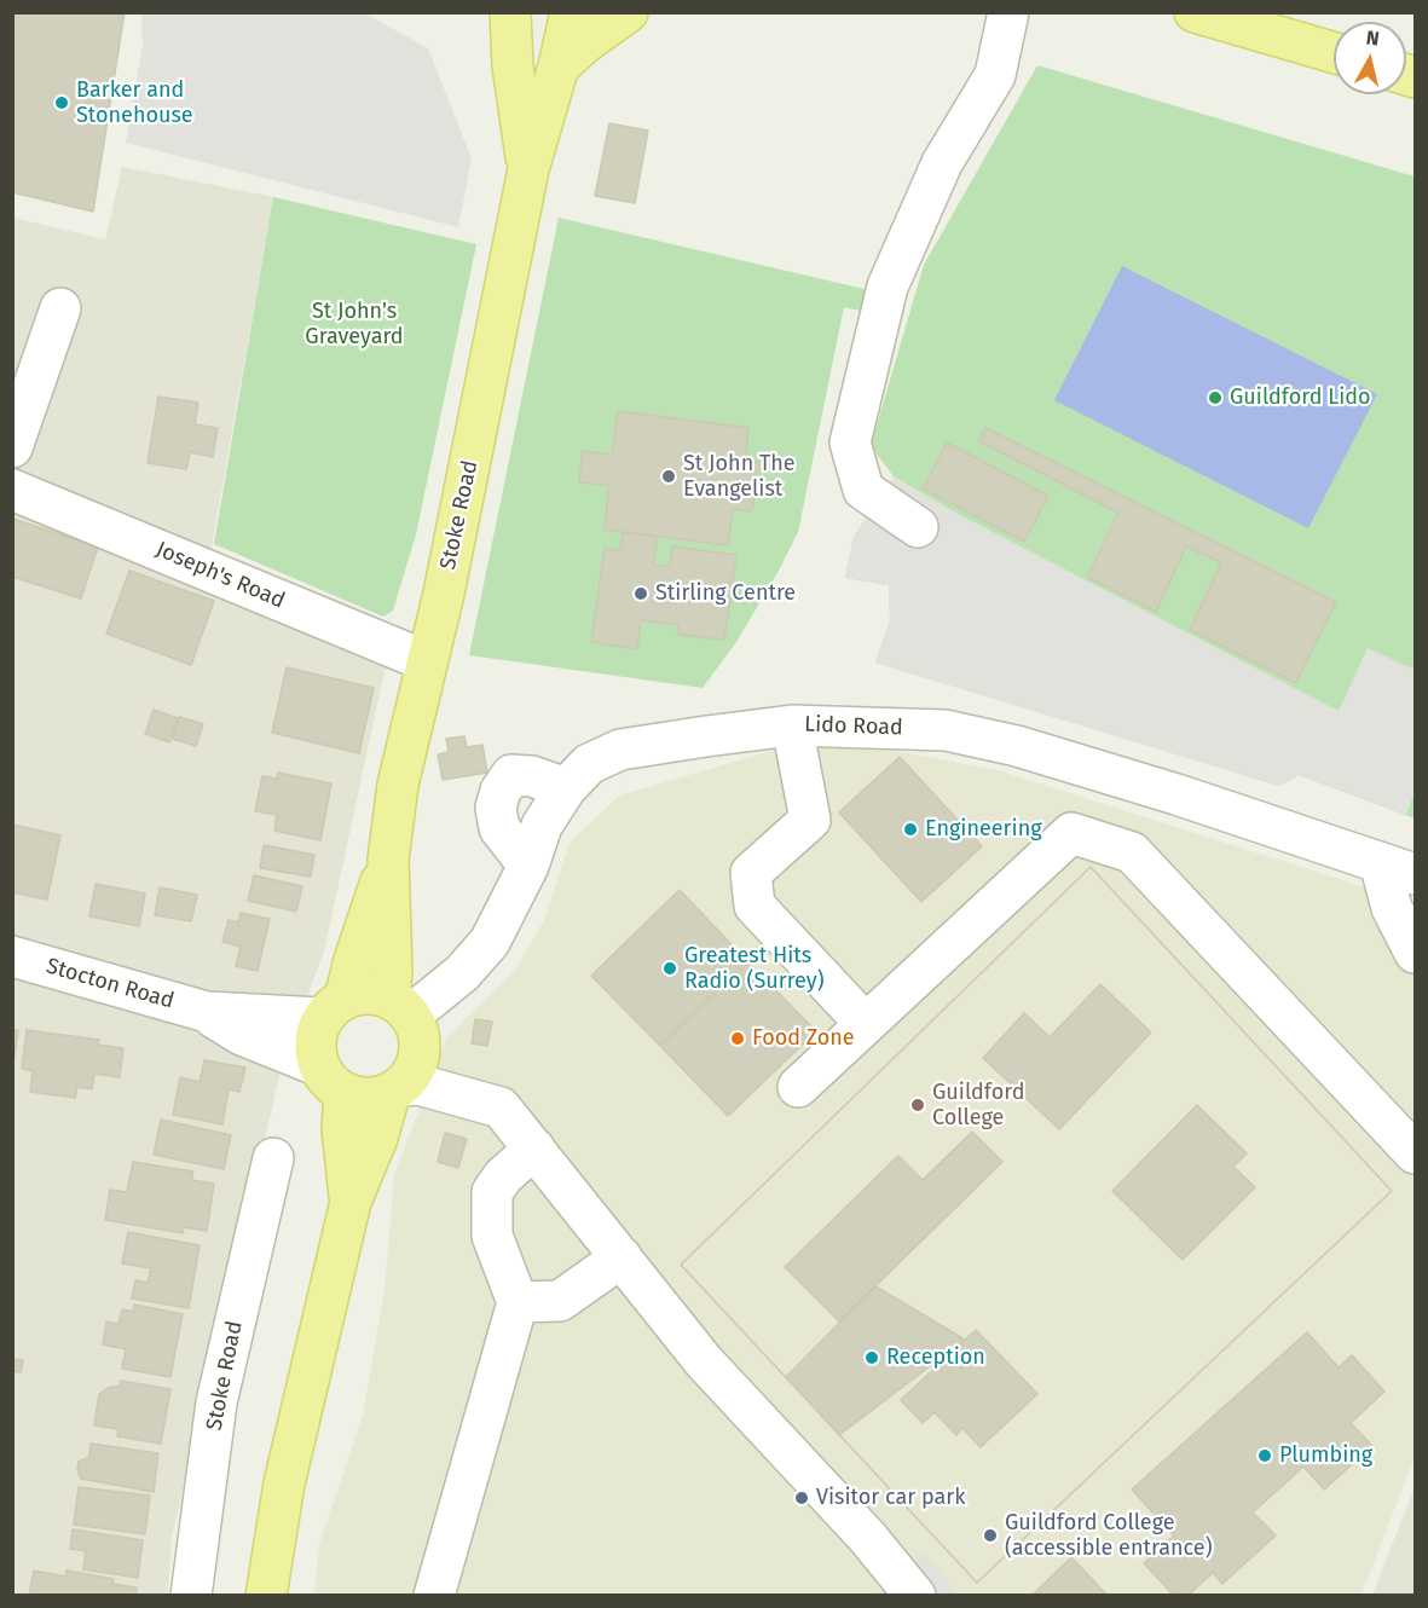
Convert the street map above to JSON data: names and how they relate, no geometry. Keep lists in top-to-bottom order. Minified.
{"streets":{"main road":["Stoke Road"],"street":["Joseph's Road","Lido Road","Stocton Road"]},"crossings":[["Stoke Road","Joseph's Road"],["Stoke Road","Lido Road"],["Stoke Road","Stocton Road"],["Lido Road","Stocton Road"]],"parks":["St John's Graveyard"],"places":["Barker and Stonehouse","Guildford Lido","St John The Evangelist","Stirling Centre","Engineering","Greatest Hits Radio (Surrey)","Food Zone","Guildford College","Reception","Plumbing","Visitor car park","Guildford College (accessible entrance)"],"north":"top"}
